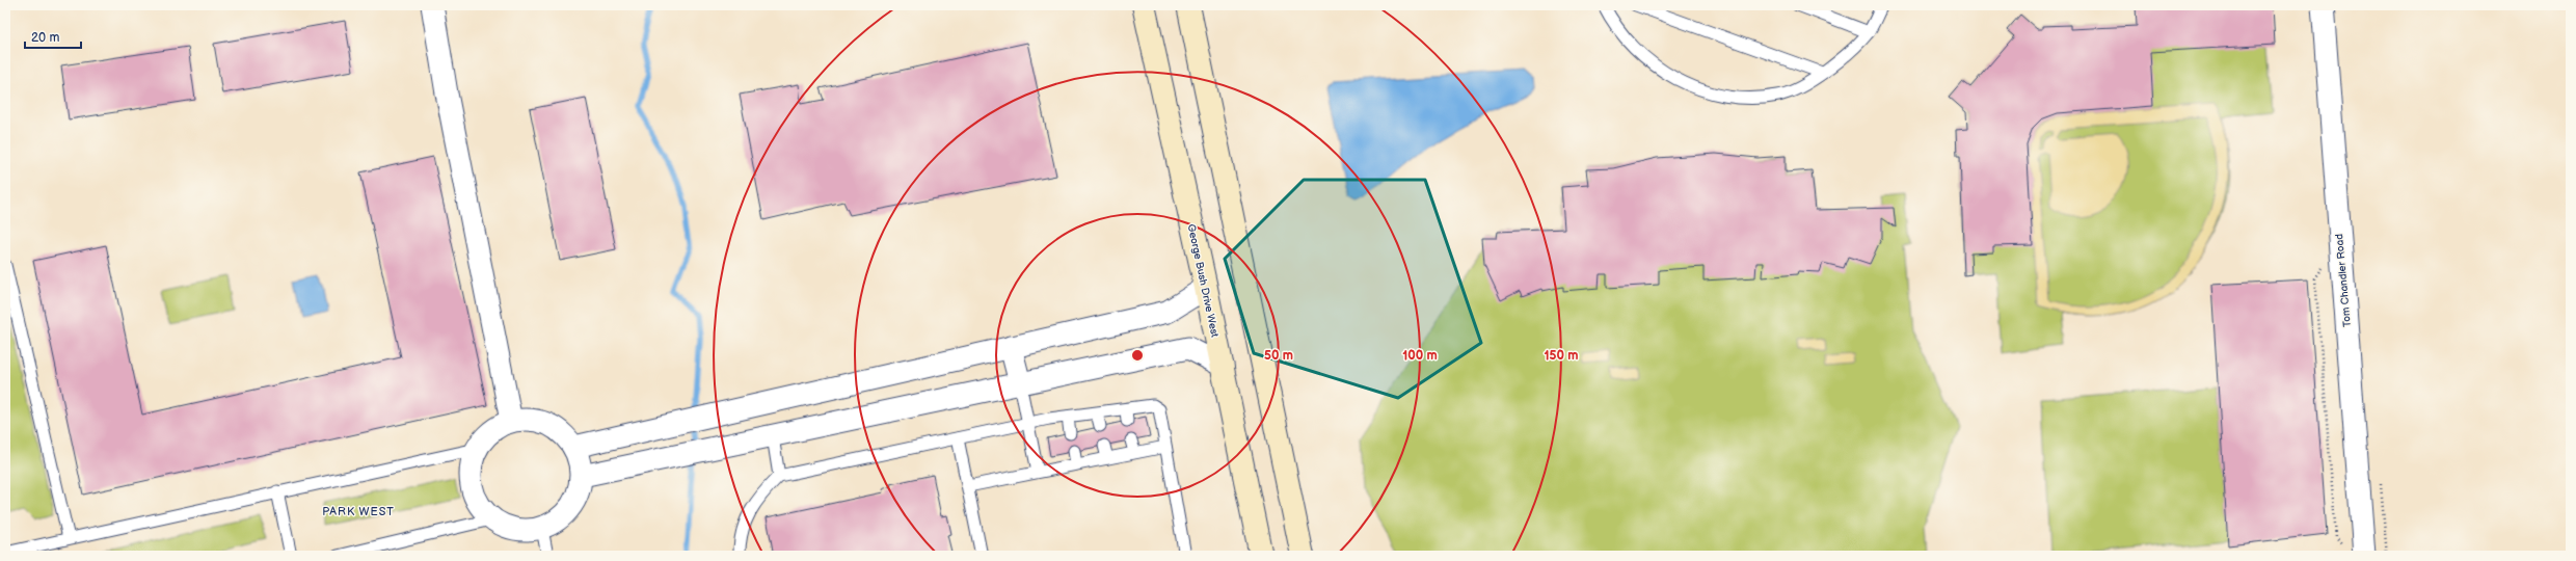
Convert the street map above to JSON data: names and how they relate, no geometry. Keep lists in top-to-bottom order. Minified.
{"streets":{"main road":["George Bush Drive West"],"street":["Tom Chandler Road"]},"districts":["PARK WEST"],"scale_bar":"20 m","rings":["50 m","100 m","150 m"]}
